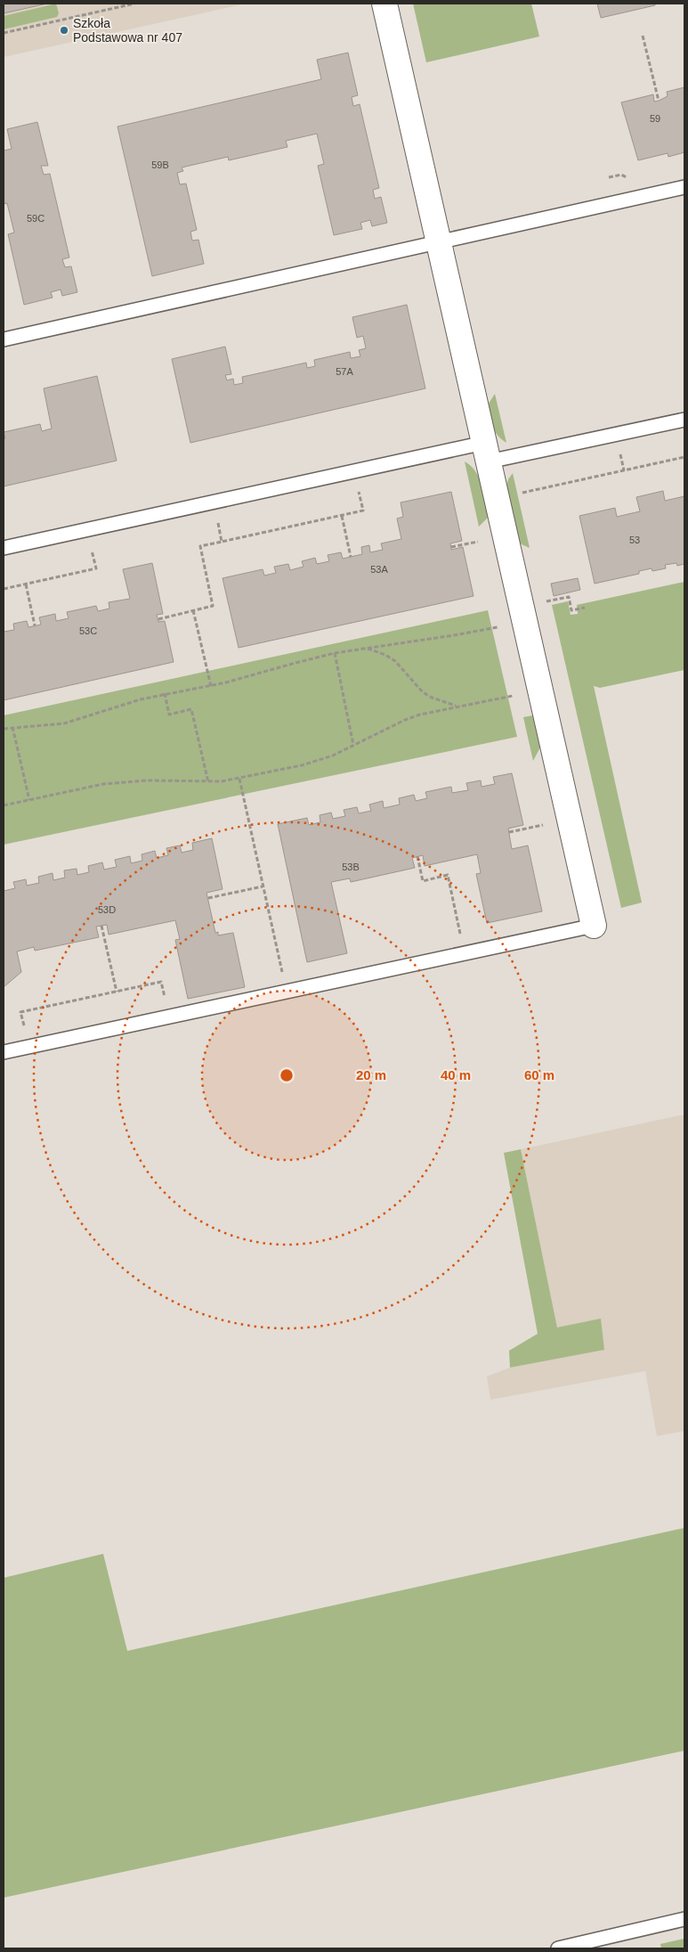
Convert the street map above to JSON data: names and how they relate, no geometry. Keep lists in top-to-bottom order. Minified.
{"places":["Szkoła Podstawowa nr 407"],"house_numbers":["59","59B","59C","57A","53","53A","53C","53B","53D"],"rings":["20 m","40 m","60 m"]}
